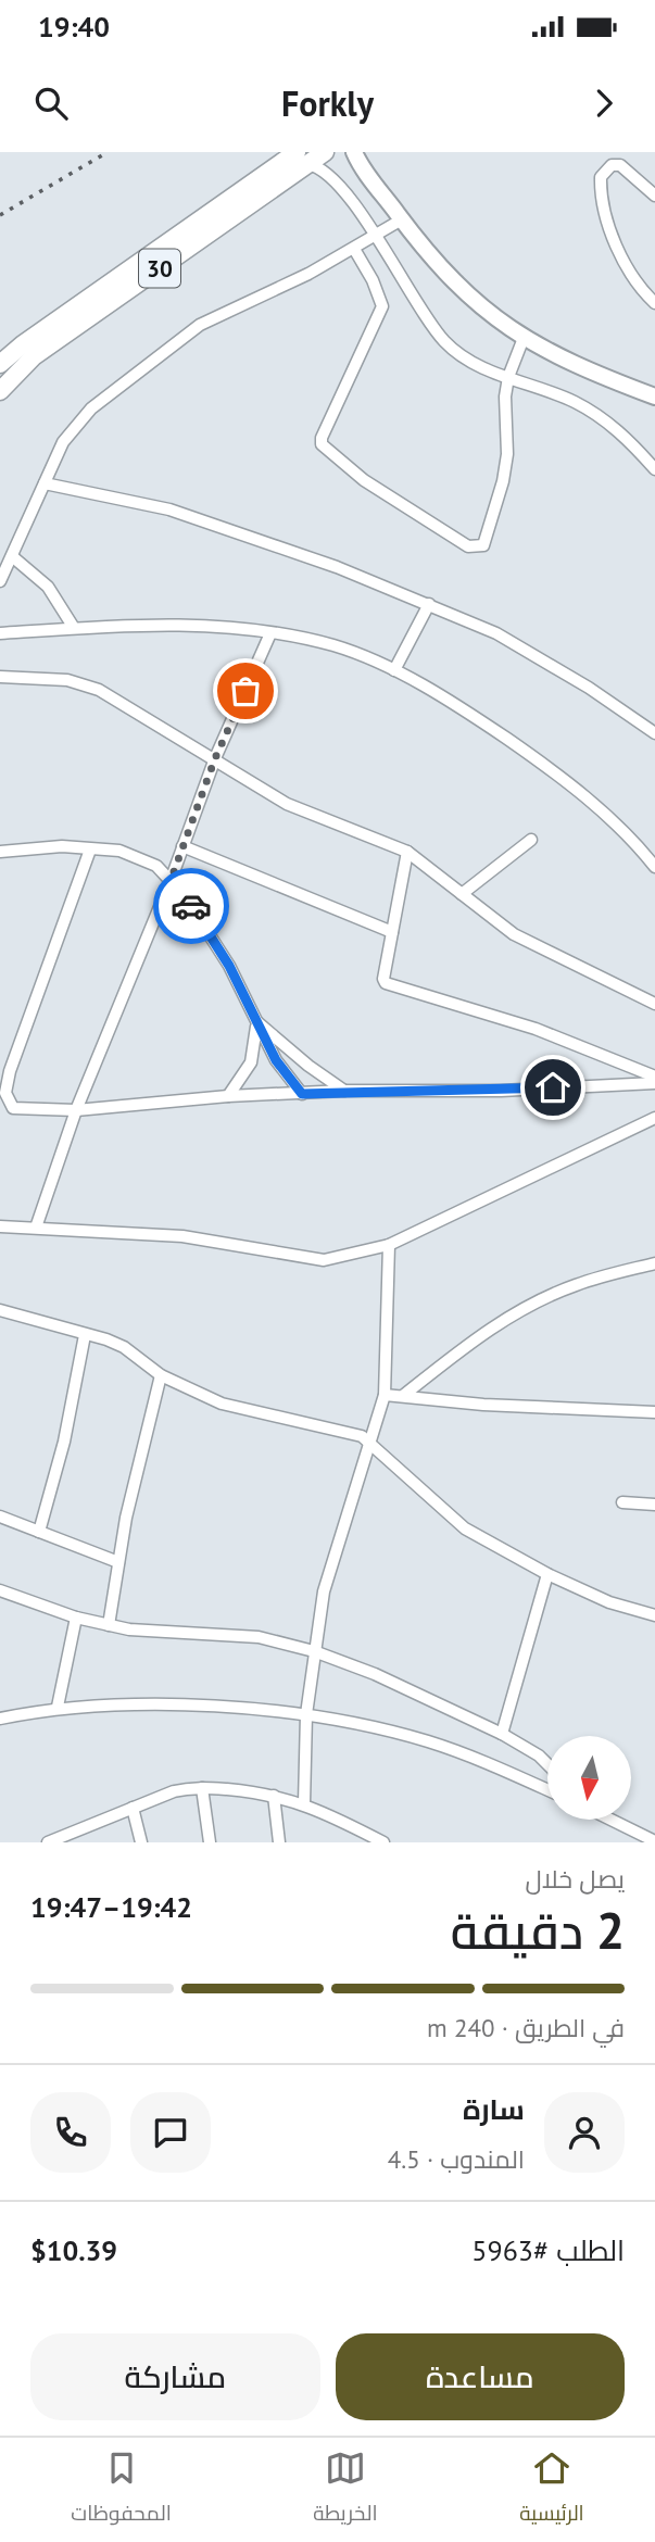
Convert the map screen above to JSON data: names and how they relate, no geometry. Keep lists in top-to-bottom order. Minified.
{"streets":{"main road":["30"]},"north":"bottom","page":{"status":"19:40","header":"Forkly","heading":["2 دقيقة","يصل خلال","19:42–19:47"],"panel":["سارة","المندوب · 4.5","الطلب #5963","$10.39"],"bar":"في الطريق · 240 m","buttons":["مساعدة","مشاركة"],"tabs":["الرئيسية","الخريطة","المحفوظات"]}}
